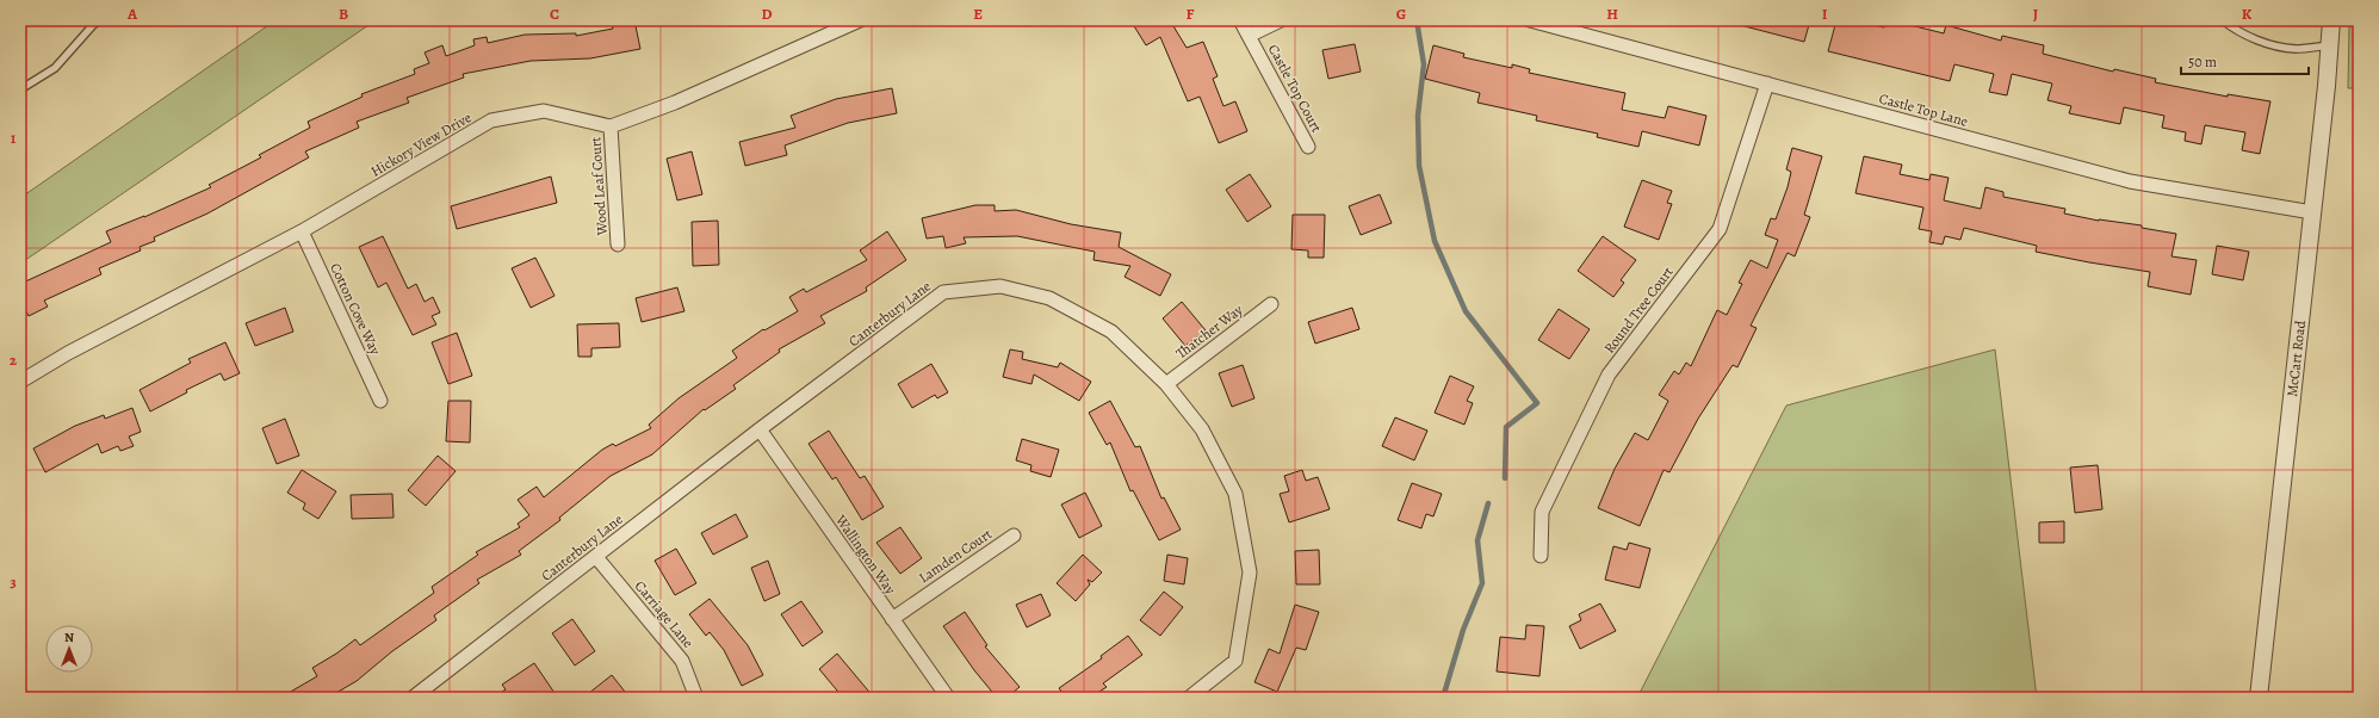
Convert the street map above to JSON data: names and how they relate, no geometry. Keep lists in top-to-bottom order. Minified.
{"streets":{"street":["Castle Top Court","Castle Top Lane","Hickory View Drive","Wood Leaf Court","Cotton Cove Way","Round Tree Court","Canterbury Lane","Thatcher Way","McCart Road","Wallington Way","Lamden Court","Carriage Lane"]},"crossings":[["Castle Top Lane","Round Tree Court"],["Castle Top Lane","McCart Road"],["Hickory View Drive","Wood Leaf Court"],["Hickory View Drive","Cotton Cove Way"],["Canterbury Lane","Thatcher Way"],["Canterbury Lane","Wallington Way"],["Canterbury Lane","Carriage Lane"],["Wallington Way","Lamden Court"]],"scale_bar":"50 m","north":"top","grid":{"columns":["A","B","C","D","E","F","G","H","I","J","K"],"rows":["1","2","3"]}}
